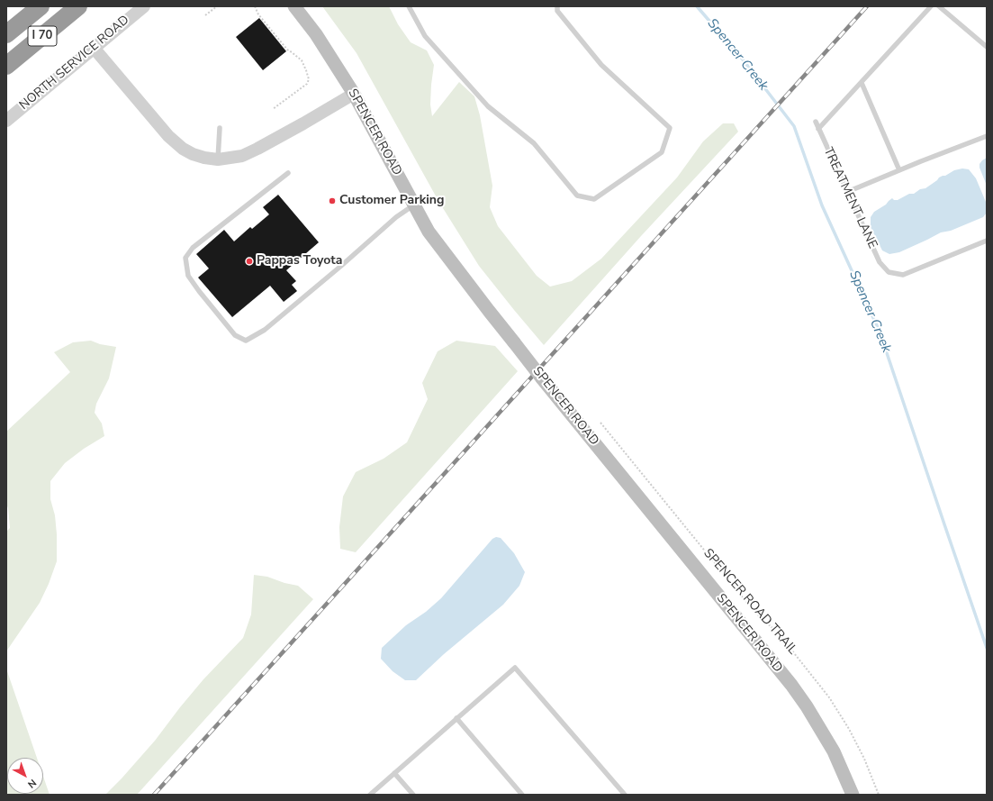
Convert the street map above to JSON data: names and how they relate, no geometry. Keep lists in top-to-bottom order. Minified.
{"streets":{"highway":["I 70"],"main road":["SPENCER ROAD"],"street":["NORTH SERVICE ROAD"],"lane":["TREATMENT LANE"],"path":["SPENCER ROAD TRAIL"]},"water":["Spencer Creek"],"places":["Customer Parking","Pappas Toyota"],"north":"bottom right"}
